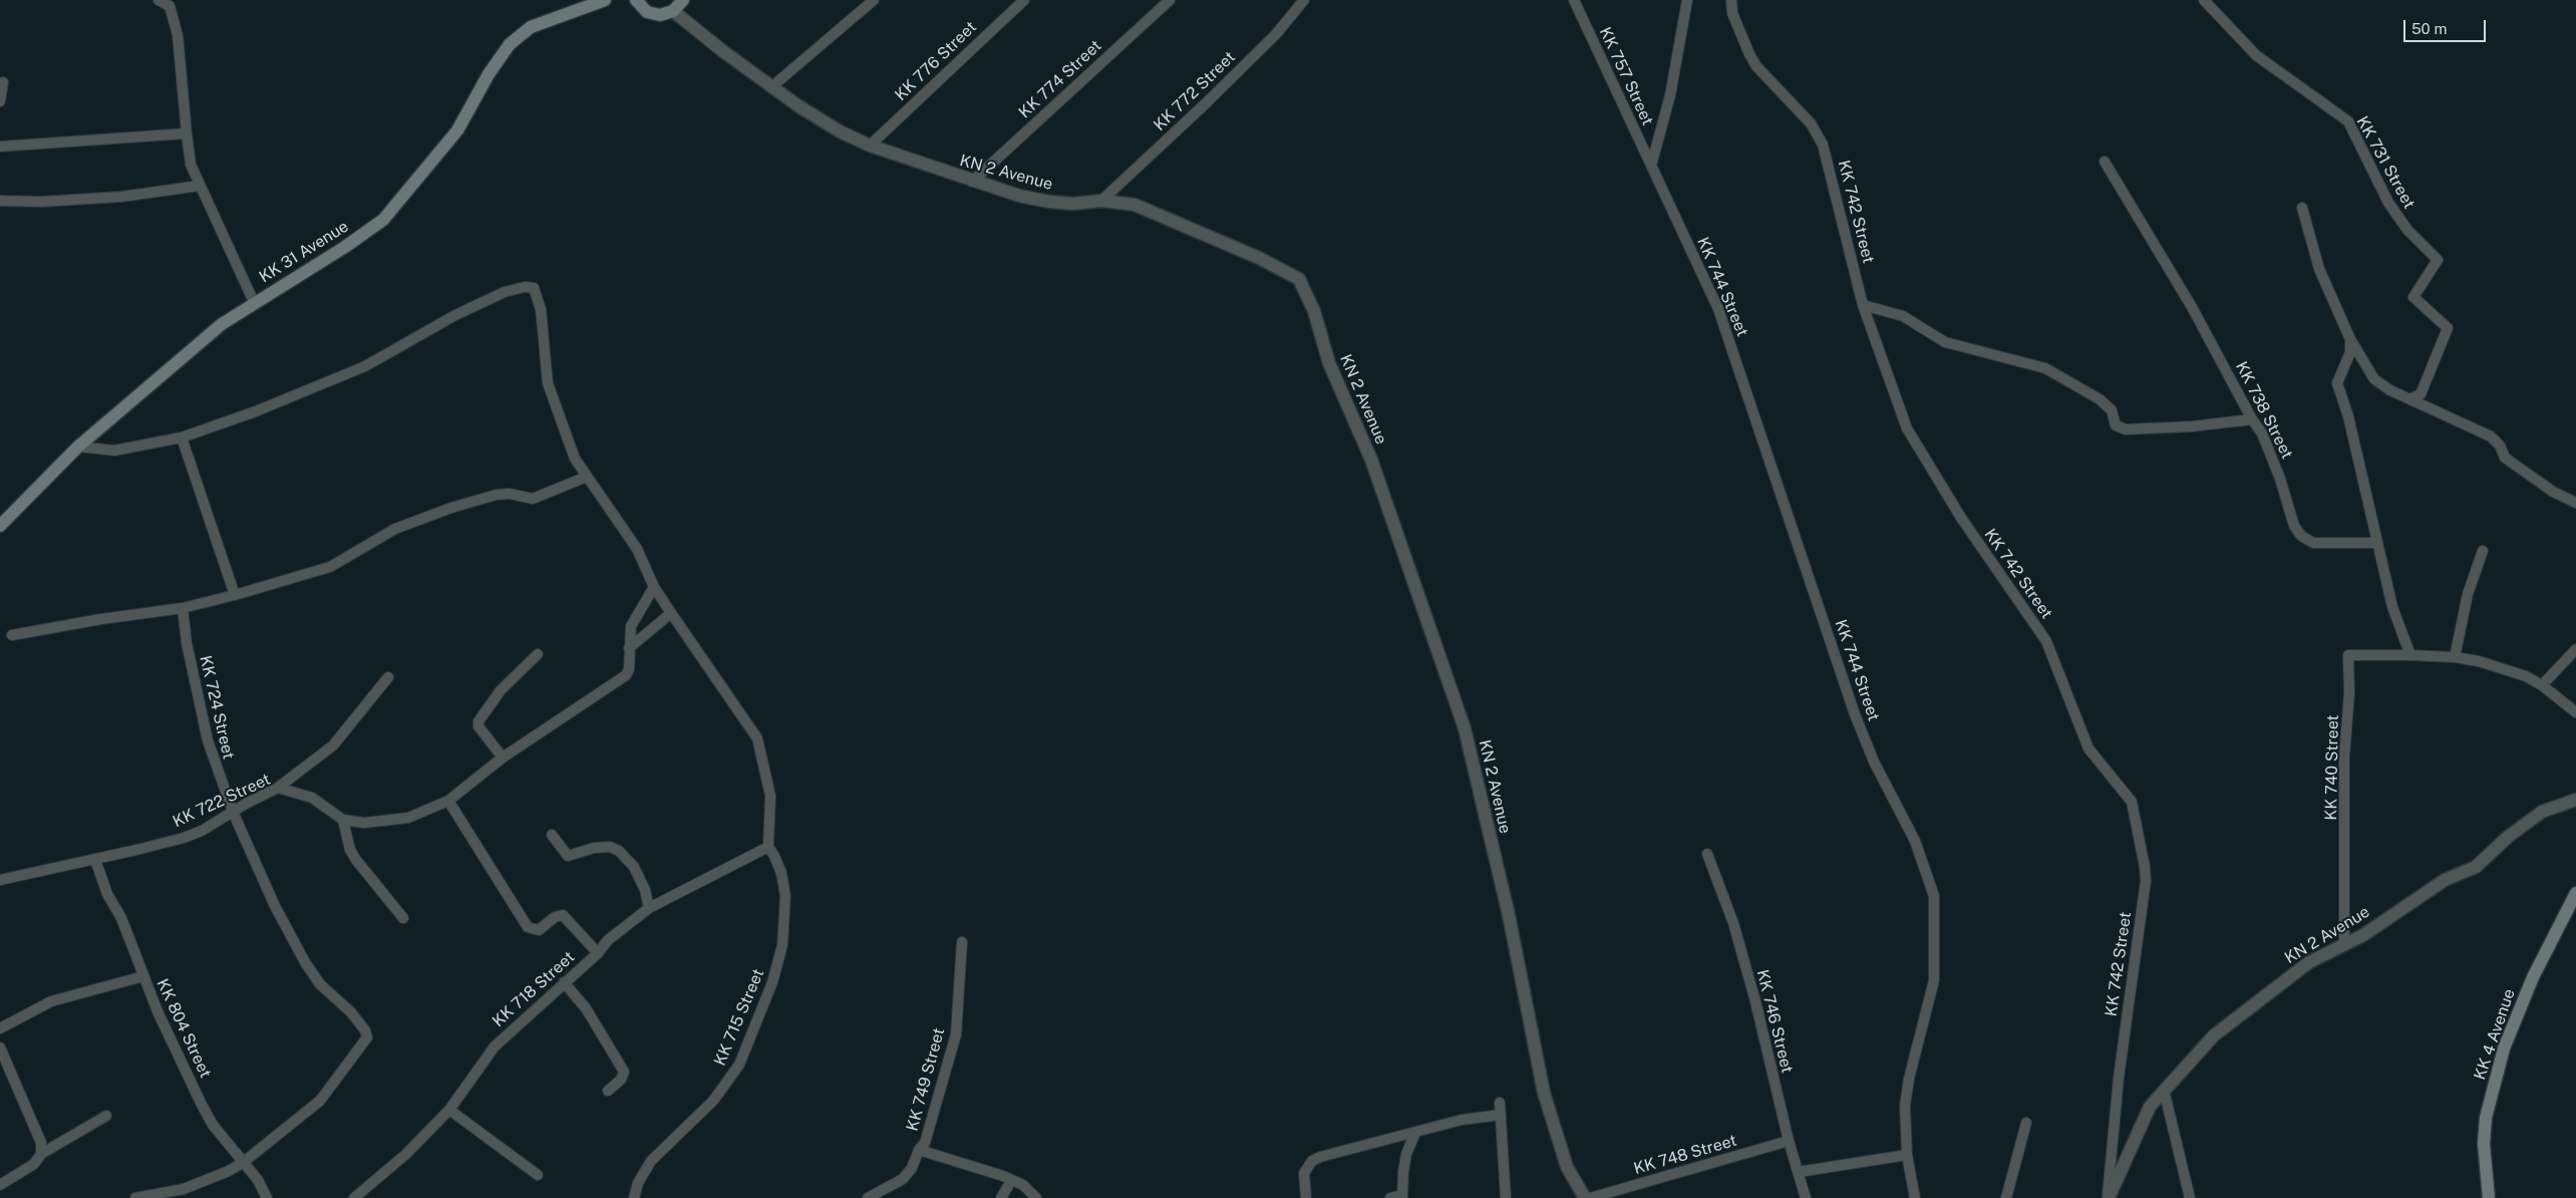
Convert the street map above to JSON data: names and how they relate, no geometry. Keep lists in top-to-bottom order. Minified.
{"streets":{"main road":["KK 31 Avenue","KK 4 Avenue"],"street":["KK 776 Street","KK 757 Street","KK 774 Street","KK 772 Street","KK 731 Street","KN 2 Avenue","KK 742 Street","KK 744 Street","KK 738 Street","KK 724 Street","KK 740 Street","KK 722 Street","KK 718 Street","KK 715 Street","KK 746 Street","KK 804 Street","KK 749 Street","KK 748 Street"]},"crossings":[["KK 776 Street","KN 2 Avenue"],["KK 757 Street","KK 744 Street"],["KK 774 Street","KN 2 Avenue"],["KK 772 Street","KN 2 Avenue"],["KN 2 Avenue","KK 742 Street"],["KN 2 Avenue","KK 740 Street"],["KK 724 Street","KK 722 Street"],["KK 724 Street","KK 804 Street"],["KK 722 Street","KK 804 Street"],["KK 718 Street","KK 715 Street"],["KK 746 Street","KK 748 Street"]],"scale_bar":"50 m"}
